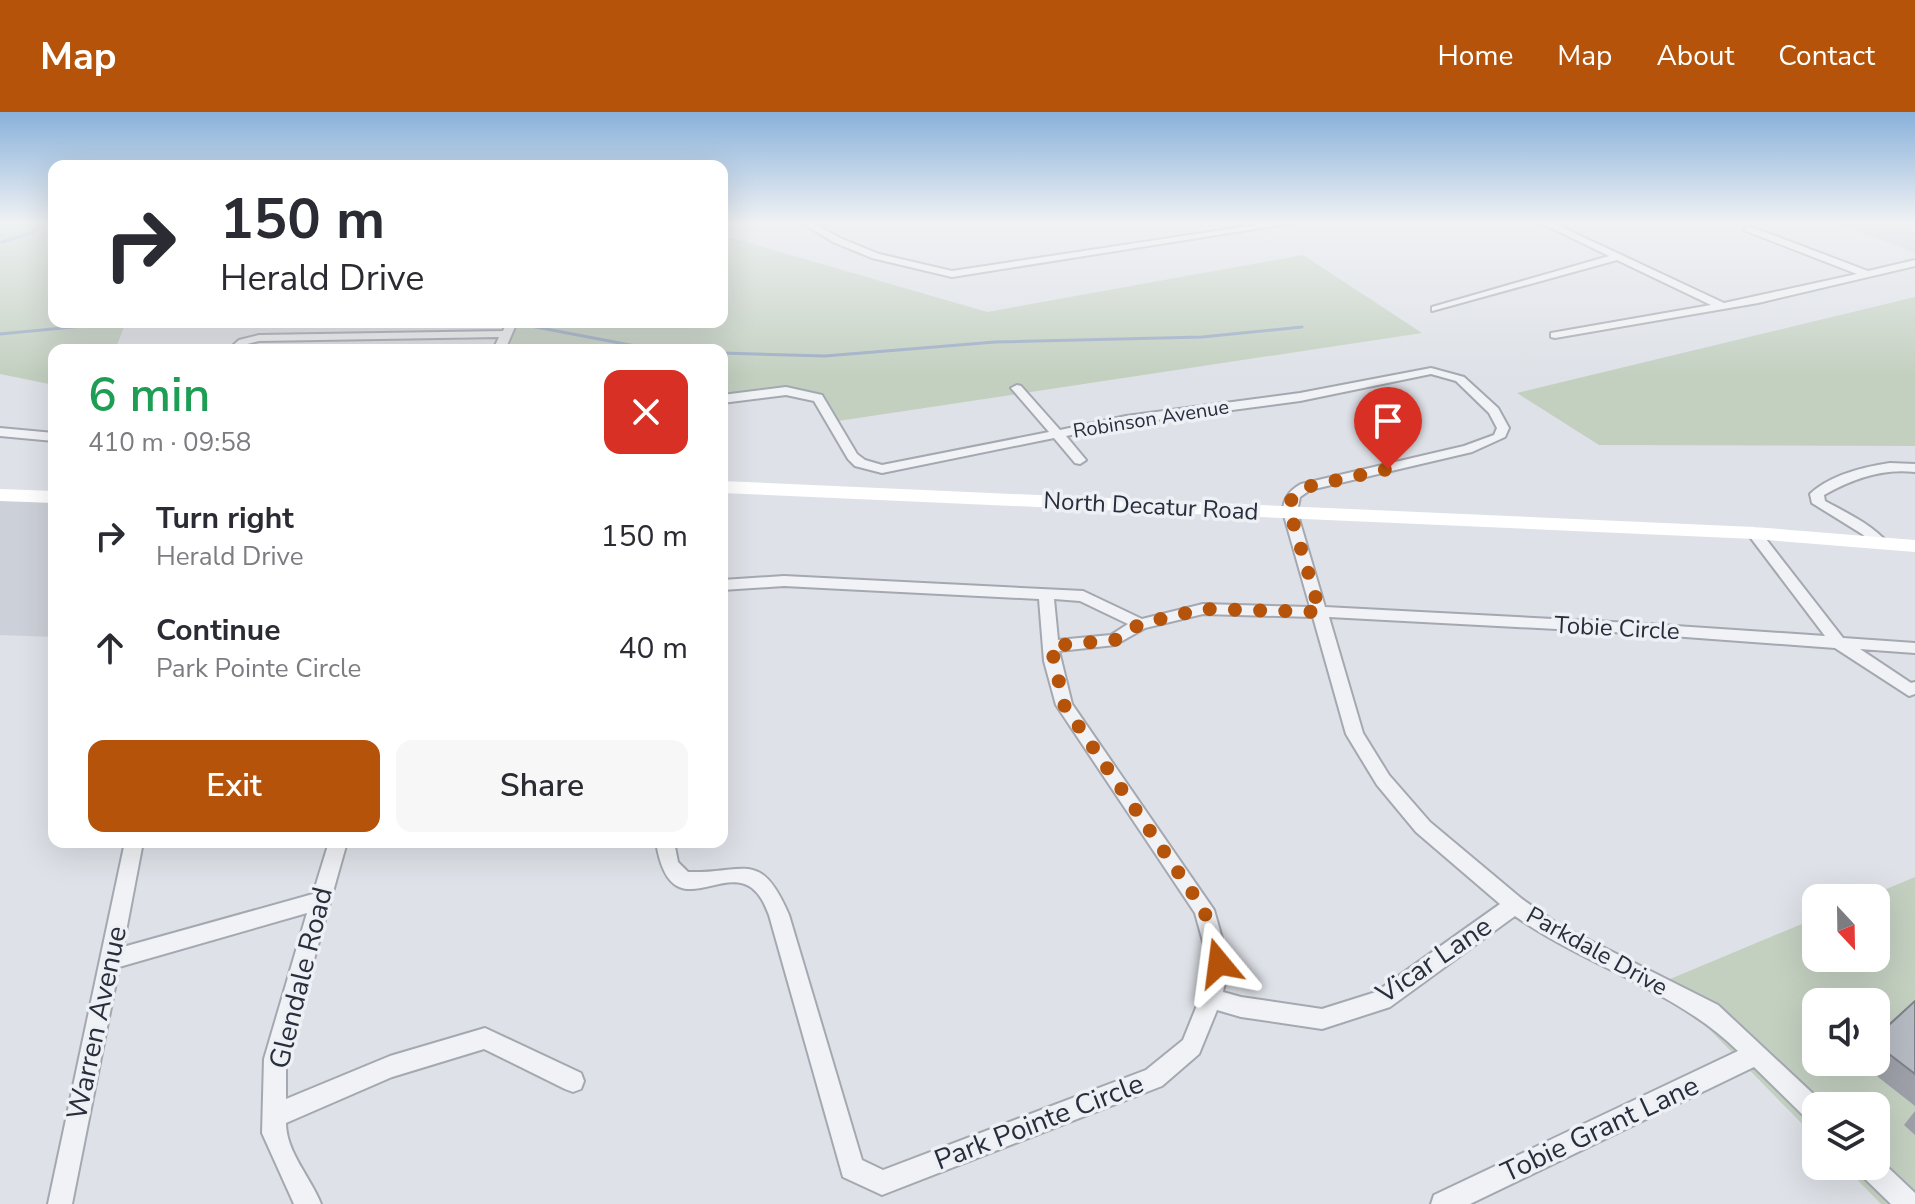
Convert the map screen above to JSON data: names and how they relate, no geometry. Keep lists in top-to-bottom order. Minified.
{"streets":{"main road":["North Decatur Road"],"street":["Robinson Avenue","Tobie Circle","Parkdale Drive","Vicar Lane","Glendale Road","Warren Avenue","Park Pointe Circle","Tobie Grant Lane"]},"crossings":[["Robinson Avenue","North Decatur Road"],["Robinson Avenue","Parkdale Drive"],["North Decatur Road","Parkdale Drive"],["Tobie Circle","Parkdale Drive"],["Parkdale Drive","Vicar Lane"],["Parkdale Drive","Tobie Grant Lane"],["Vicar Lane","Park Pointe Circle"]],"north":"bottom","page":{"header":"Map","nav":["Home","Map","About","Contact"],"turn":["150 m","Herald Drive"],"heading":["6 min","410 m · 09:58"],"list":[{"name":"Turn right","note":"Herald Drive","value":"150 m"},{"name":"Continue","note":"Park Pointe Circle","value":"40 m"}],"buttons":["Exit","Share"]}}
